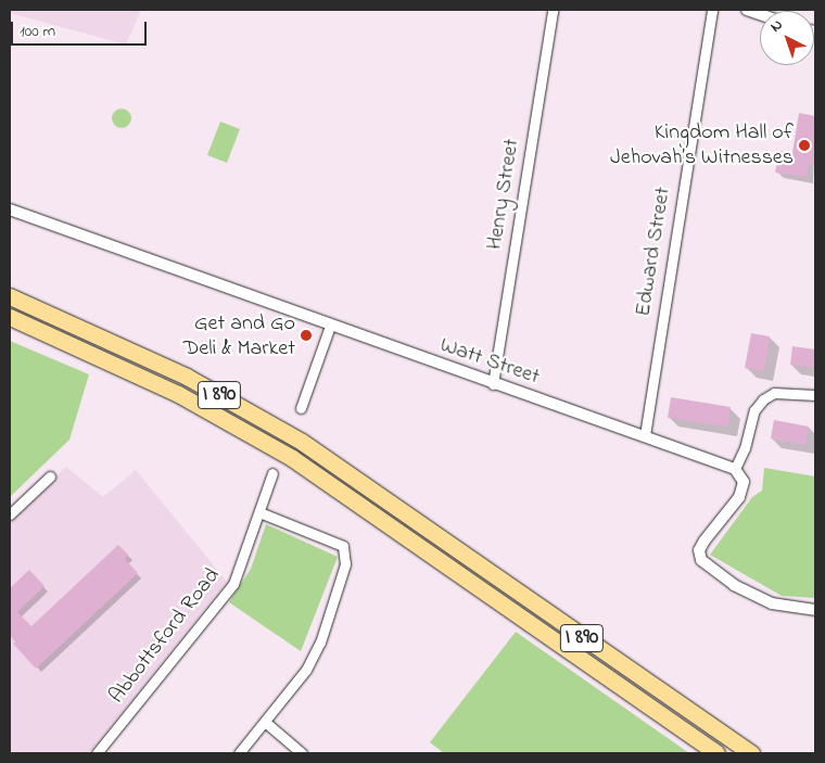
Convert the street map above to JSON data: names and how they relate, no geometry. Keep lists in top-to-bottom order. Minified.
{"streets":{"highway":["I 890"],"street":["Henry Street","Edward Street","Watt Street","Abbottsford Road"]},"crossings":[["Henry Street","Watt Street"],["Edward Street","Watt Street"]],"places":["Kingdom Hall of Jehovah’s Witnesses","Get and Go Deli & Market"],"scale_bar":"100 m","north":"top left"}
